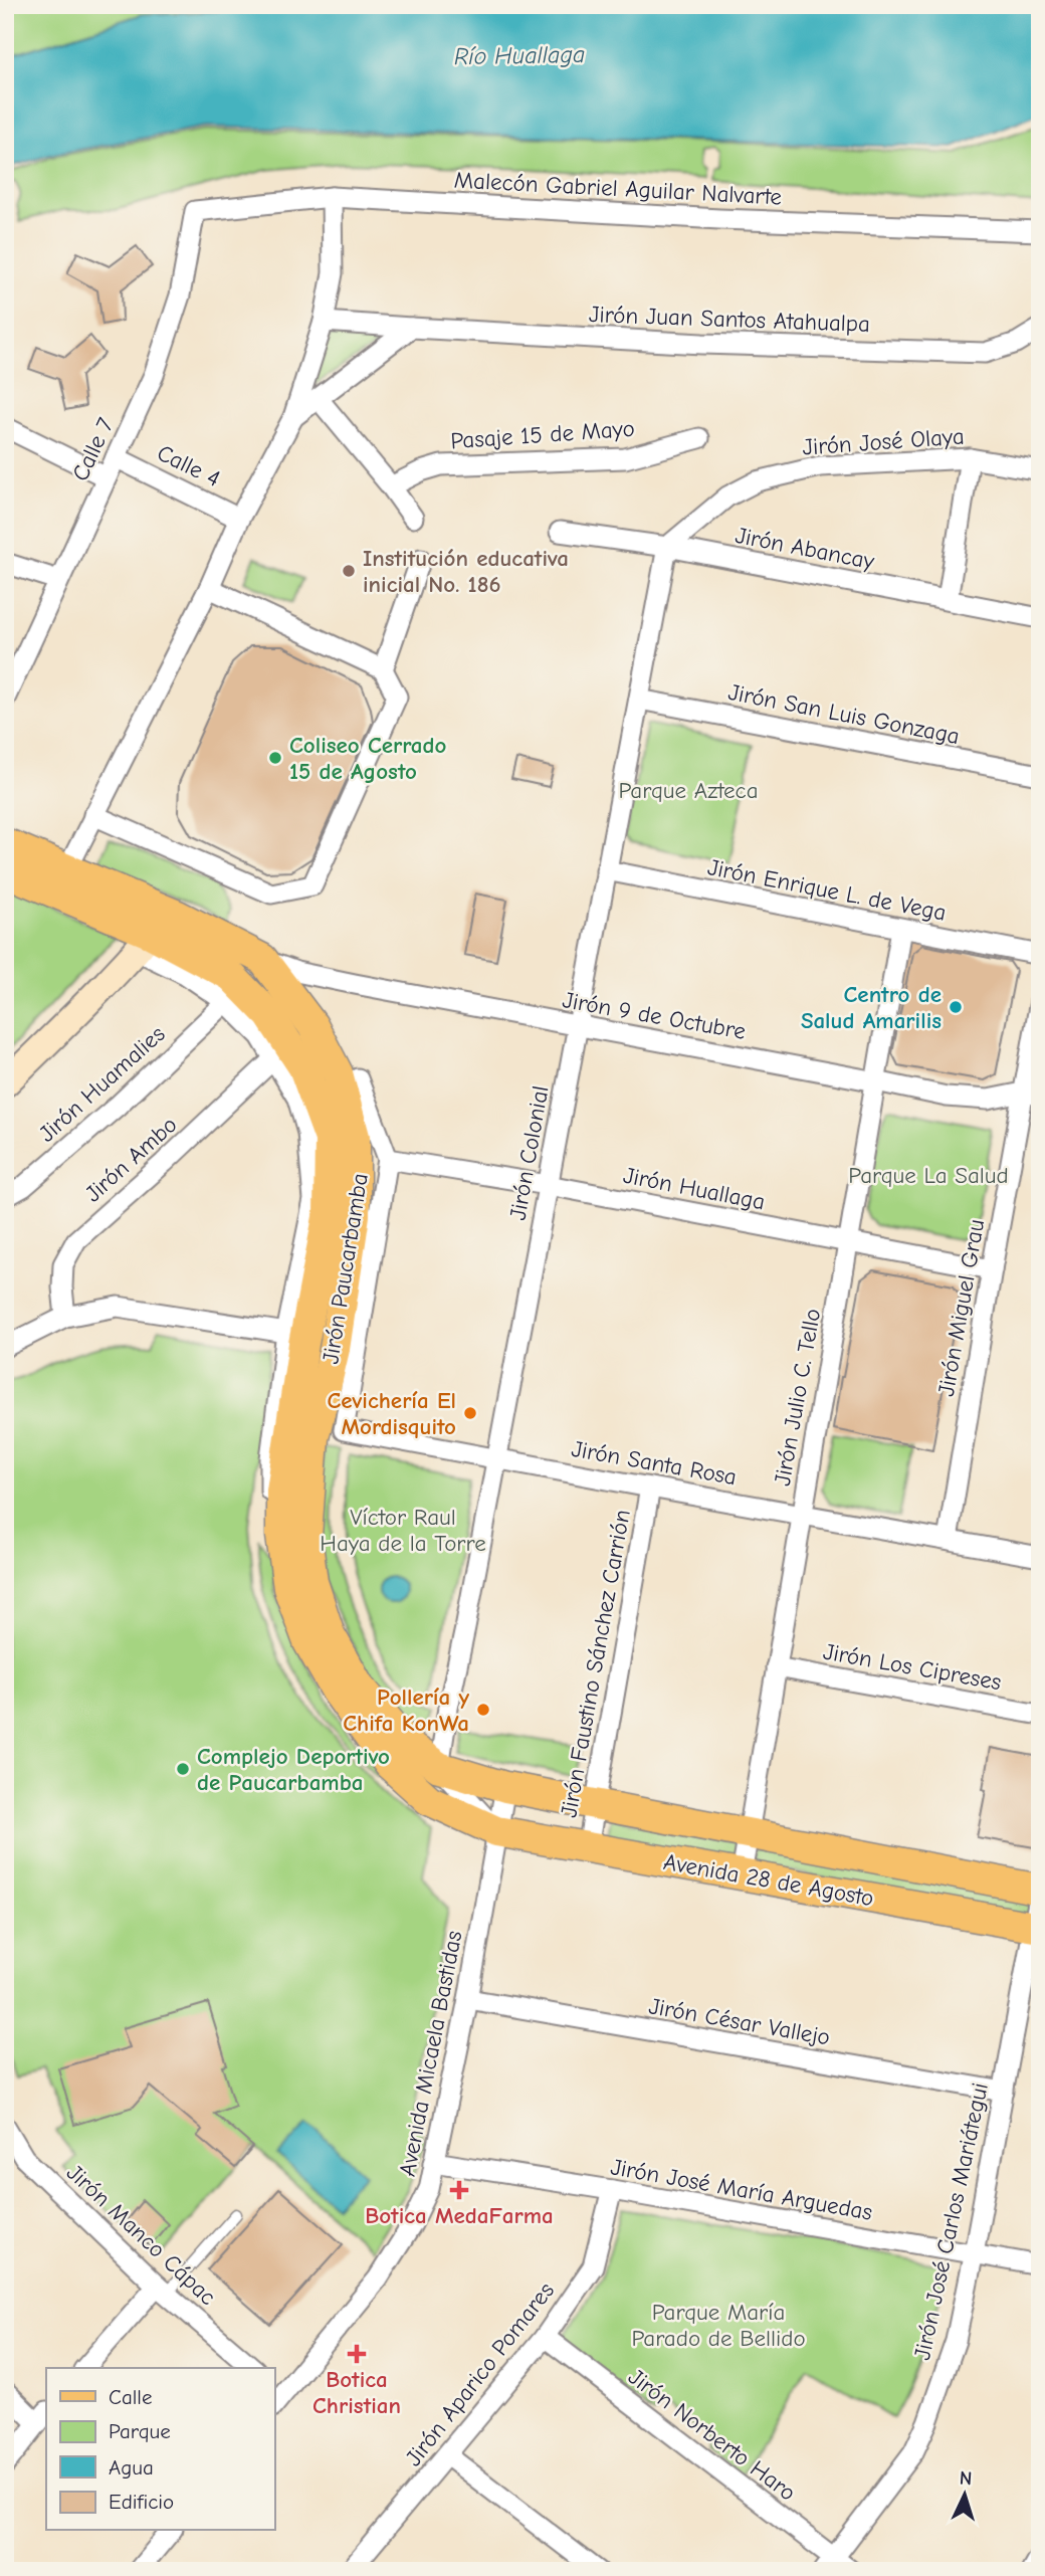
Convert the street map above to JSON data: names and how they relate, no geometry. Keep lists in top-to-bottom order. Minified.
{"streets":{"main road":["Avenida 28 de Agosto"],"street":["Malecón Gabriel Aguilar Nalvarte","Jirón Juan Santos Atahualpa","Pasaje 15 de Mayo","Jirón José Olaya","Calle 7","Calle 4","Jirón Abancay","Jirón San Luis Gonzaga","Jirón Enrique L. de Vega","Jirón 9 de Octubre","Jirón Huamalies","Jirón Colonial","Jirón Ambo","Jirón Huallaga","Jirón Paucarbamba","Jirón Miguel Grau","Jirón Julio C. Tello","Jirón Santa Rosa","Jirón Faustino Sánchez Carrión","Jirón Los Cipreses","Jirón César Vallejo","Avenida Micaela Bastidas","Jirón José María Arguedas","Jirón José Carlos Mariátegui","Jirón Manco Cápac","Jirón Aparico Pomares","Jirón Norberto Haro"]},"crossings":[["Malecón Gabriel Aguilar Nalvarte","Calle 7"],["Jirón José Olaya","Jirón Abancay"],["Jirón José Olaya","Jirón Colonial"],["Calle 7","Calle 4"],["Jirón Abancay","Jirón Colonial"],["Jirón San Luis Gonzaga","Jirón Colonial"],["Jirón Enrique L. de Vega","Jirón Colonial"],["Jirón Enrique L. de Vega","Jirón Julio C. Tello"],["Jirón 9 de Octubre","Jirón Colonial"],["Jirón 9 de Octubre","Jirón Miguel Grau"],["Jirón 9 de Octubre","Jirón Julio C. Tello"],["Jirón 9 de Octubre","Avenida 28 de Agosto"],["Jirón Colonial","Jirón Huallaga"],["Jirón Colonial","Jirón Santa Rosa"],["Jirón Colonial","Avenida 28 de Agosto"],["Jirón Huallaga","Jirón Paucarbamba"],["Jirón Huallaga","Jirón Miguel Grau"],["Jirón Huallaga","Jirón Julio C. Tello"],["Jirón Paucarbamba","Jirón Santa Rosa"],["Jirón Miguel Grau","Jirón Santa Rosa"],["Jirón Julio C. Tello","Jirón Santa Rosa"],["Jirón Julio C. Tello","Jirón Los Cipreses"],["Jirón Julio C. Tello","Avenida 28 de Agosto"],["Jirón Santa Rosa","Jirón Faustino Sánchez Carrión"],["Jirón Faustino Sánchez Carrión","Avenida 28 de Agosto"],["Avenida 28 de Agosto","Avenida Micaela Bastidas"],["Avenida 28 de Agosto","Jirón José Carlos Mariátegui"],["Jirón César Vallejo","Avenida Micaela Bastidas"],["Jirón César Vallejo","Jirón José Carlos Mariátegui"],["Avenida Micaela Bastidas","Jirón José María Arguedas"],["Jirón José María Arguedas","Jirón José Carlos Mariátegui"],["Jirón José María Arguedas","Jirón Aparico Pomares"],["Jirón José Carlos Mariátegui","Jirón Norberto Haro"],["Jirón Aparico Pomares","Jirón Norberto Haro"]],"water":["Río Huallaga"],"parks":["Parque Azteca","Parque La Salud","Víctor Raul Haya de la Torre","Parque María Parado de Bellido"],"places":{"other":["Institución educativa inicial No. 186","Coliseo Cerrado 15 de Agosto","Centro de Salud Amarilis","Cevichería El Mordisquito","Pollería y Chifa KonWa","Complejo Deportivo de Paucarbamba"],"health":["Botica MedaFarma","Botica Christian"]},"legend":["Calle","Parque","Agua","Edificio"],"north":"top"}
